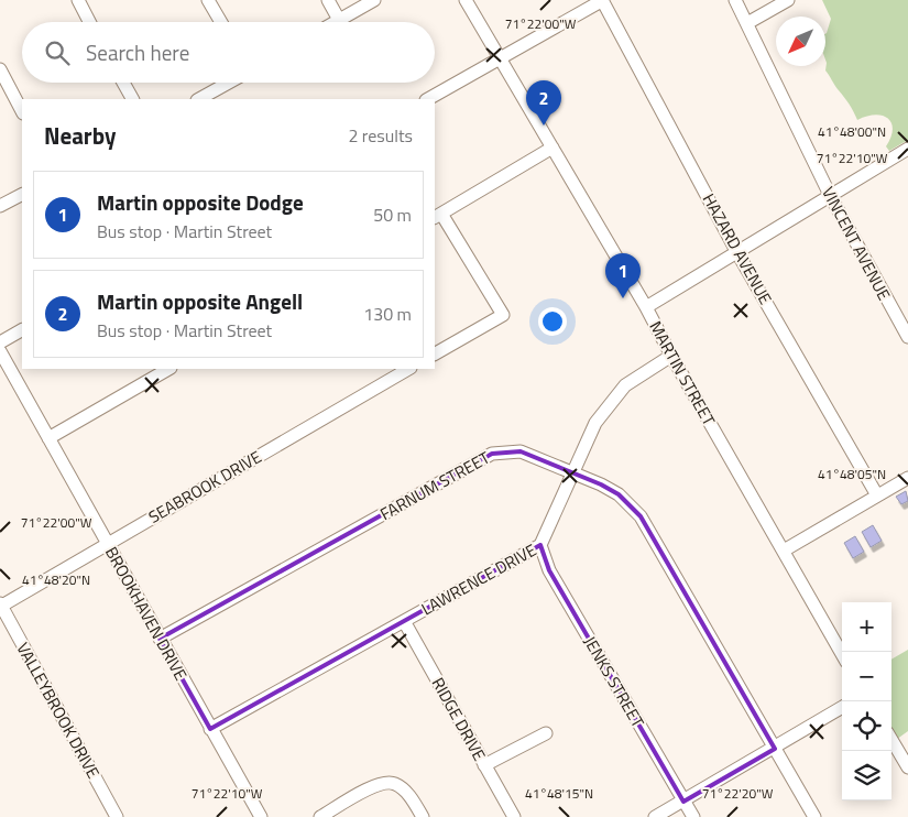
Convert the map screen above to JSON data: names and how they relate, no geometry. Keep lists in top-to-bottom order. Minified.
{"streets":{"street":["VINCENT AVENUE","HAZARD AVENUE","MARTIN STREET","FARNUM STREET","SEABROOK DRIVE","LAWRENCE DRIVE","BROOKHAVEN DRIVE","JENKS STREET","VALLEYBROOK DRIVE","RIDGE DRIVE"]},"crossings":[["MARTIN STREET","LAWRENCE DRIVE"],["FARNUM STREET","LAWRENCE DRIVE"],["FARNUM STREET","BROOKHAVEN DRIVE"],["SEABROOK DRIVE","BROOKHAVEN DRIVE"],["SEABROOK DRIVE","VALLEYBROOK DRIVE"],["LAWRENCE DRIVE","BROOKHAVEN DRIVE"],["LAWRENCE DRIVE","JENKS STREET"],["LAWRENCE DRIVE","RIDGE DRIVE"]],"north":"bottom left","page":{"search":"Search here","pins":["2","1"],"heading":["Nearby","2 results"],"list":[{"mark":"1","name":"Martin opposite Dodge","note":"Bus stop · Martin Street","value":"50 m"},{"mark":"2","name":"Martin opposite Angell","note":"Bus stop · Martin Street","value":"130 m"}],"map_buttons":["+","−"]},"coordinates":["71°22'00\"W","41°48'00\"N","71°22'10\"W","41°48'05\"N","41°48'20\"N","41°48'15\"N","71°22'20\"W"]}
